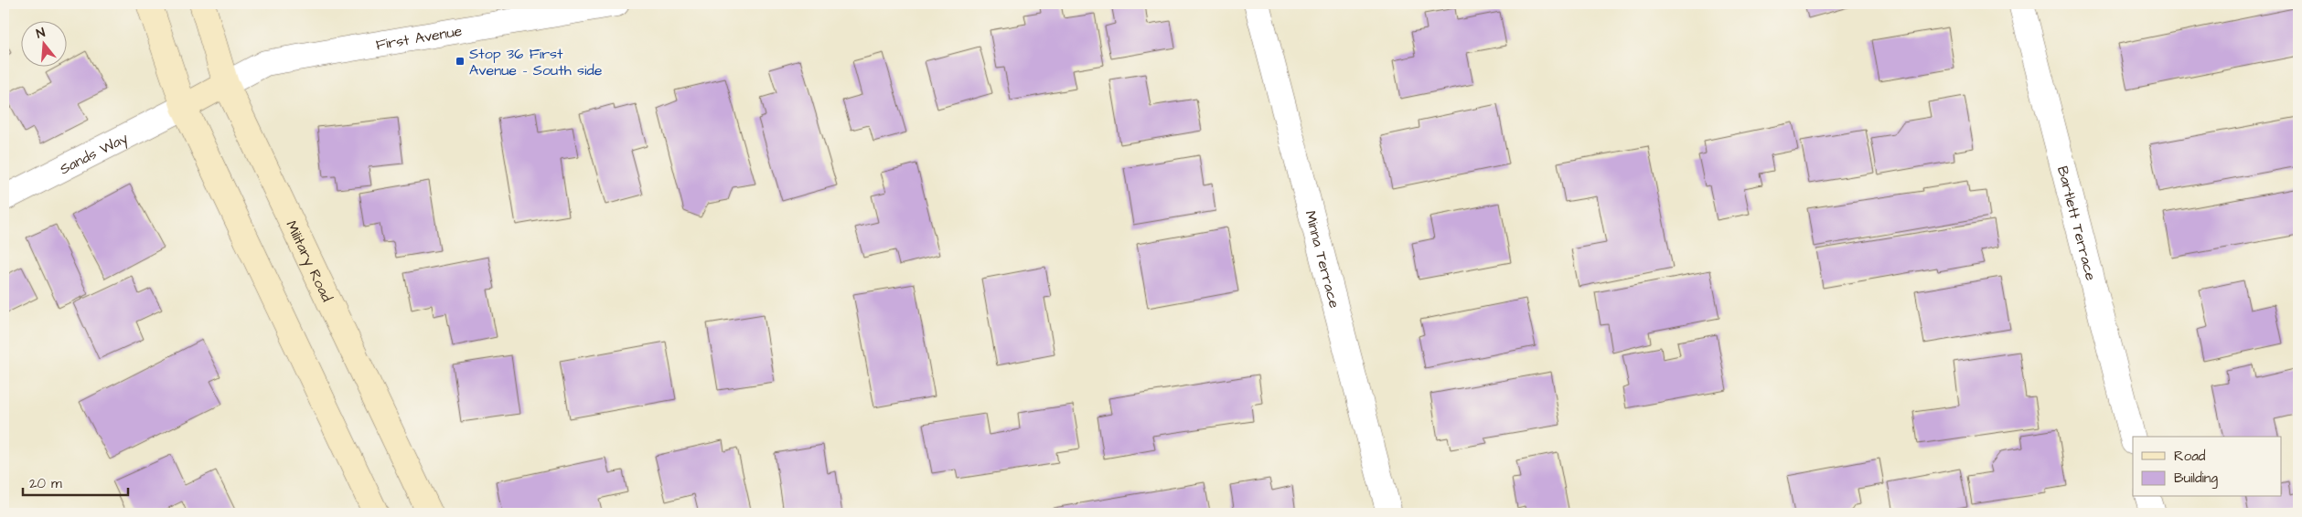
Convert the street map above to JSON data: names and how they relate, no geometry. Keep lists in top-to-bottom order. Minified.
{"streets":{"main road":["Military Road"],"street":["First Avenue","Sands Way","Bartlett Terrace","Minna Terrace"]},"crossings":[["First Avenue","Military Road"]],"places":{"transit":["Stop 36 First Avenue - South side"]},"legend":["Road","Building"],"scale_bar":"20 m","north":"top"}
